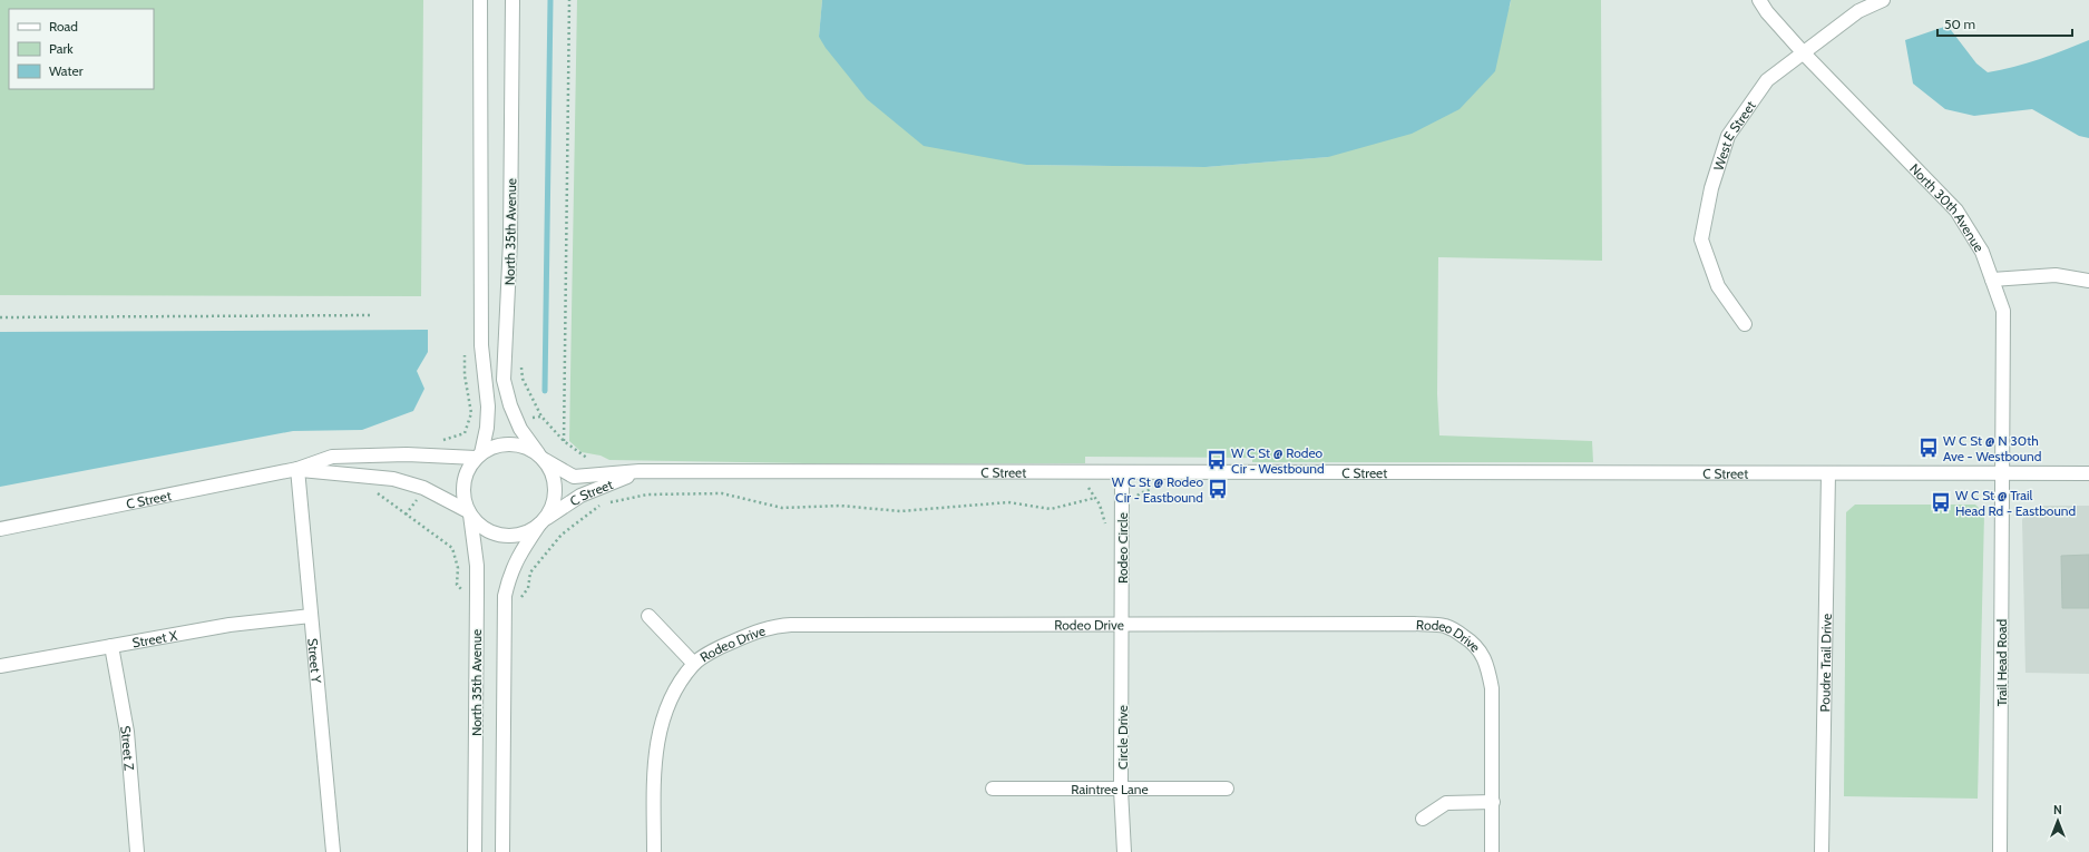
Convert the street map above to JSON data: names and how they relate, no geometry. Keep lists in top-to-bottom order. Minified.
{"streets":{"street":["West E Street","North 30th Avenue","North 35th Avenue","C Street","Rodeo Circle","Rodeo Drive","Street X","Street Y","Poudre Trail Drive","Trail Head Road","Circle Drive","Street Z","Raintree Lane"]},"crossings":[["West E Street","North 30th Avenue"],["North 30th Avenue","C Street"],["North 30th Avenue","Trail Head Road"],["North 35th Avenue","C Street"],["C Street","Rodeo Circle"],["C Street","Street Y"],["C Street","Poudre Trail Drive"],["C Street","Trail Head Road"],["Rodeo Circle","Rodeo Drive"],["Rodeo Circle","Circle Drive"],["Rodeo Drive","Circle Drive"],["Street X","Street Y"],["Street X","Street Z"],["Circle Drive","Raintree Lane"]],"places":{"bus stop":["W C St @ N 30th Ave - Westbound","W C St @ Rodeo Cir - Westbound","W C St @ Rodeo Cir - Eastbound","W C St @ Trail Head Rd - Eastbound"]},"legend":["Road","Park","Water"],"scale_bar":"50 m","north":"top"}
